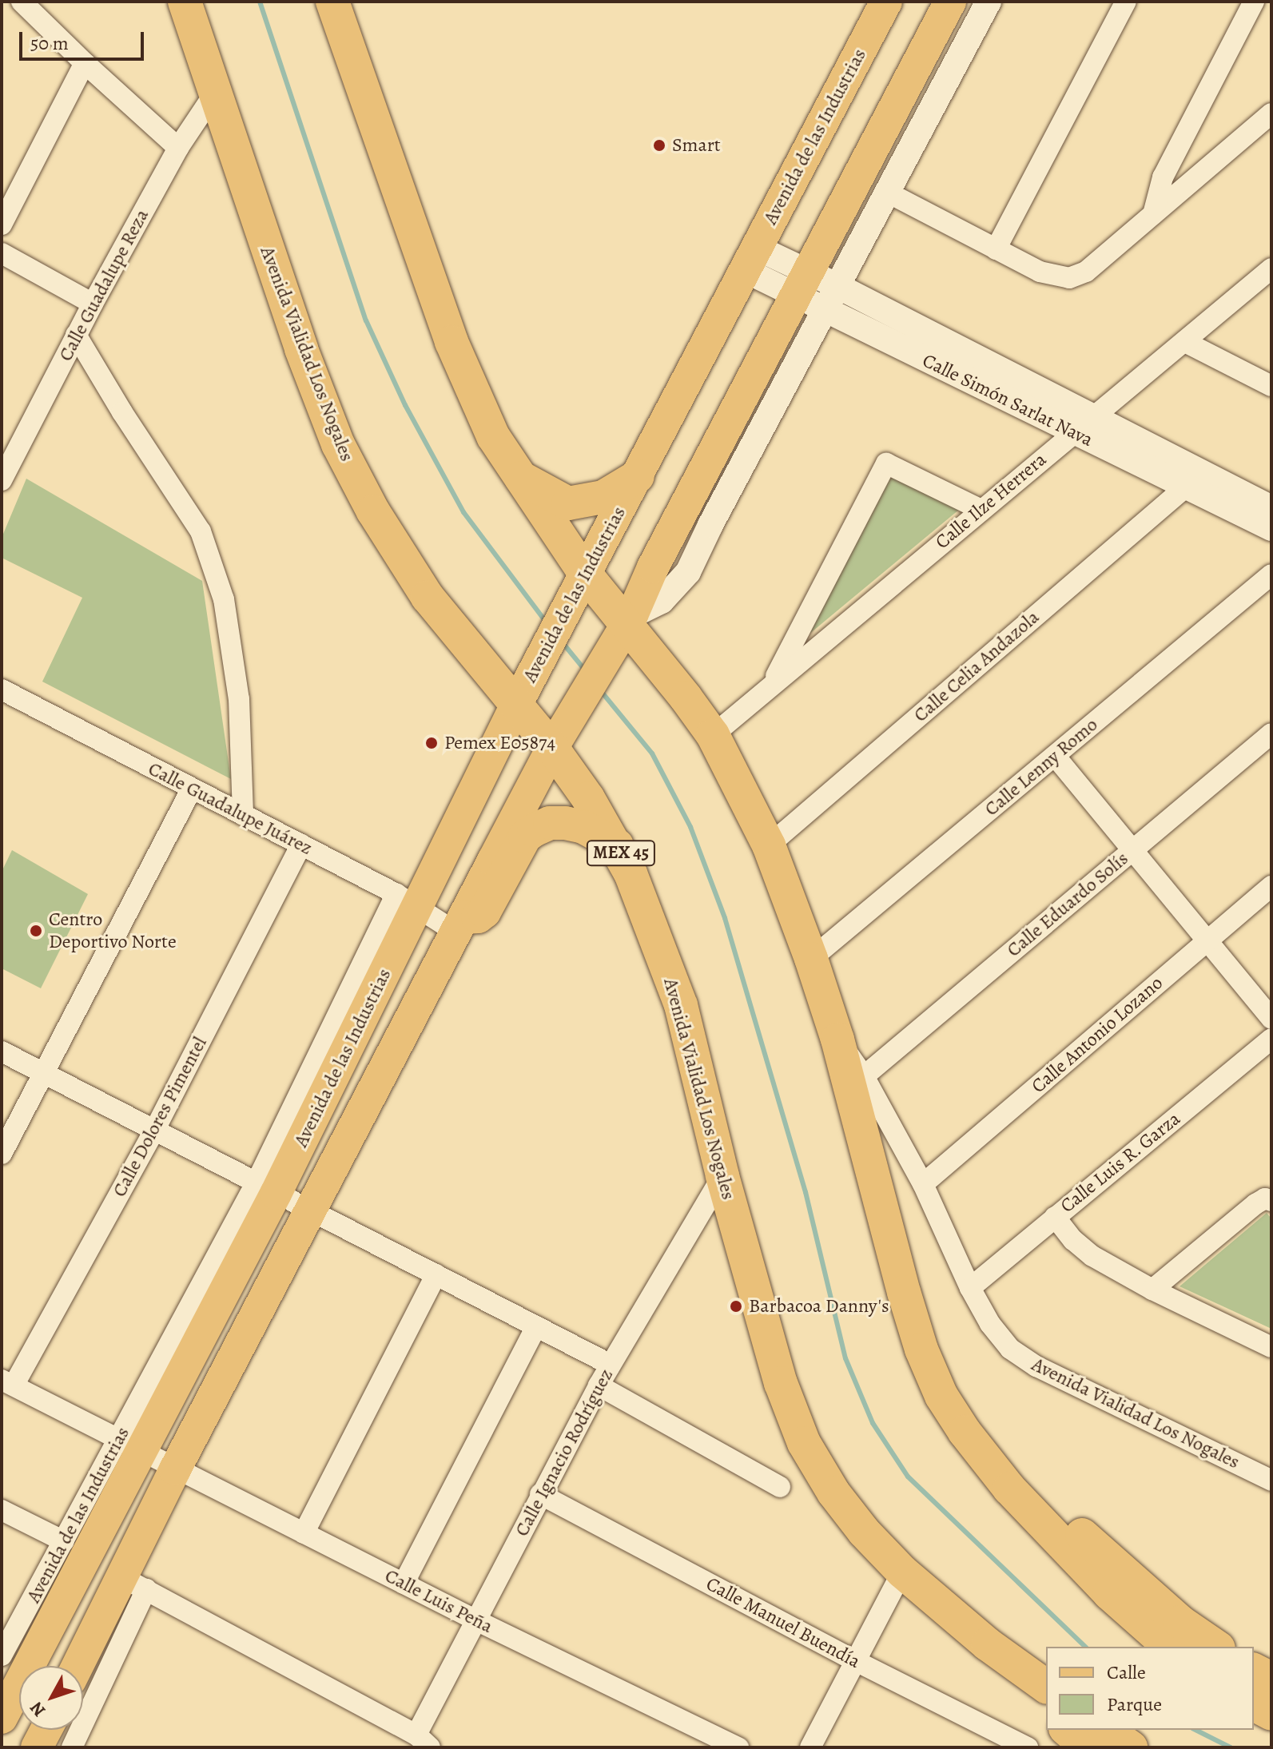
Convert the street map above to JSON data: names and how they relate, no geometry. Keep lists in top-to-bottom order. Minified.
{"streets":{"highway":["Avenida Vialidad Los Nogales","MEX 45"],"main road":["Avenida de las Industrias"],"street":["Calle Guadalupe Reza","Calle Simón Sarlat Nava","Calle Ilze Herrera","Calle Celia Andazola","Calle Lenny Romo","Calle Guadalupe Juárez","Calle Eduardo Solís","Calle Antonio Lozano","Calle Dolores Pimentel","Calle Luis R. Garza","Calle Ignacio Rodríguez","Calle Luis Peña","Calle Manuel Buendía"]},"crossings":[["Avenida de las Industrias","Avenida Vialidad Los Nogales"],["Avenida de las Industrias","Calle Simón Sarlat Nava"],["Avenida de las Industrias","Calle Guadalupe Juárez"],["Avenida de las Industrias","Calle Luis Peña"],["Calle Guadalupe Reza","Avenida Vialidad Los Nogales"],["Avenida Vialidad Los Nogales","Calle Ilze Herrera"],["Avenida Vialidad Los Nogales","Calle Celia Andazola"],["Avenida Vialidad Los Nogales","Calle Lenny Romo"],["Avenida Vialidad Los Nogales","Calle Eduardo Solís"],["Avenida Vialidad Los Nogales","Calle Antonio Lozano"],["Avenida Vialidad Los Nogales","Calle Luis R. Garza"],["Avenida Vialidad Los Nogales","Calle Ignacio Rodríguez"],["Calle Simón Sarlat Nava","Calle Ilze Herrera"],["Calle Simón Sarlat Nava","Calle Celia Andazola"],["Calle Guadalupe Juárez","Calle Dolores Pimentel"],["Calle Dolores Pimentel","Calle Luis Peña"],["Calle Ignacio Rodríguez","Calle Luis Peña"],["Calle Ignacio Rodríguez","Calle Manuel Buendía"]],"places":["Smart","Pemex E05874","Centro Deportivo Norte","Barbacoa Danny's"],"legend":["Calle","Parque"],"scale_bar":"50 m","north":"bottom left"}
